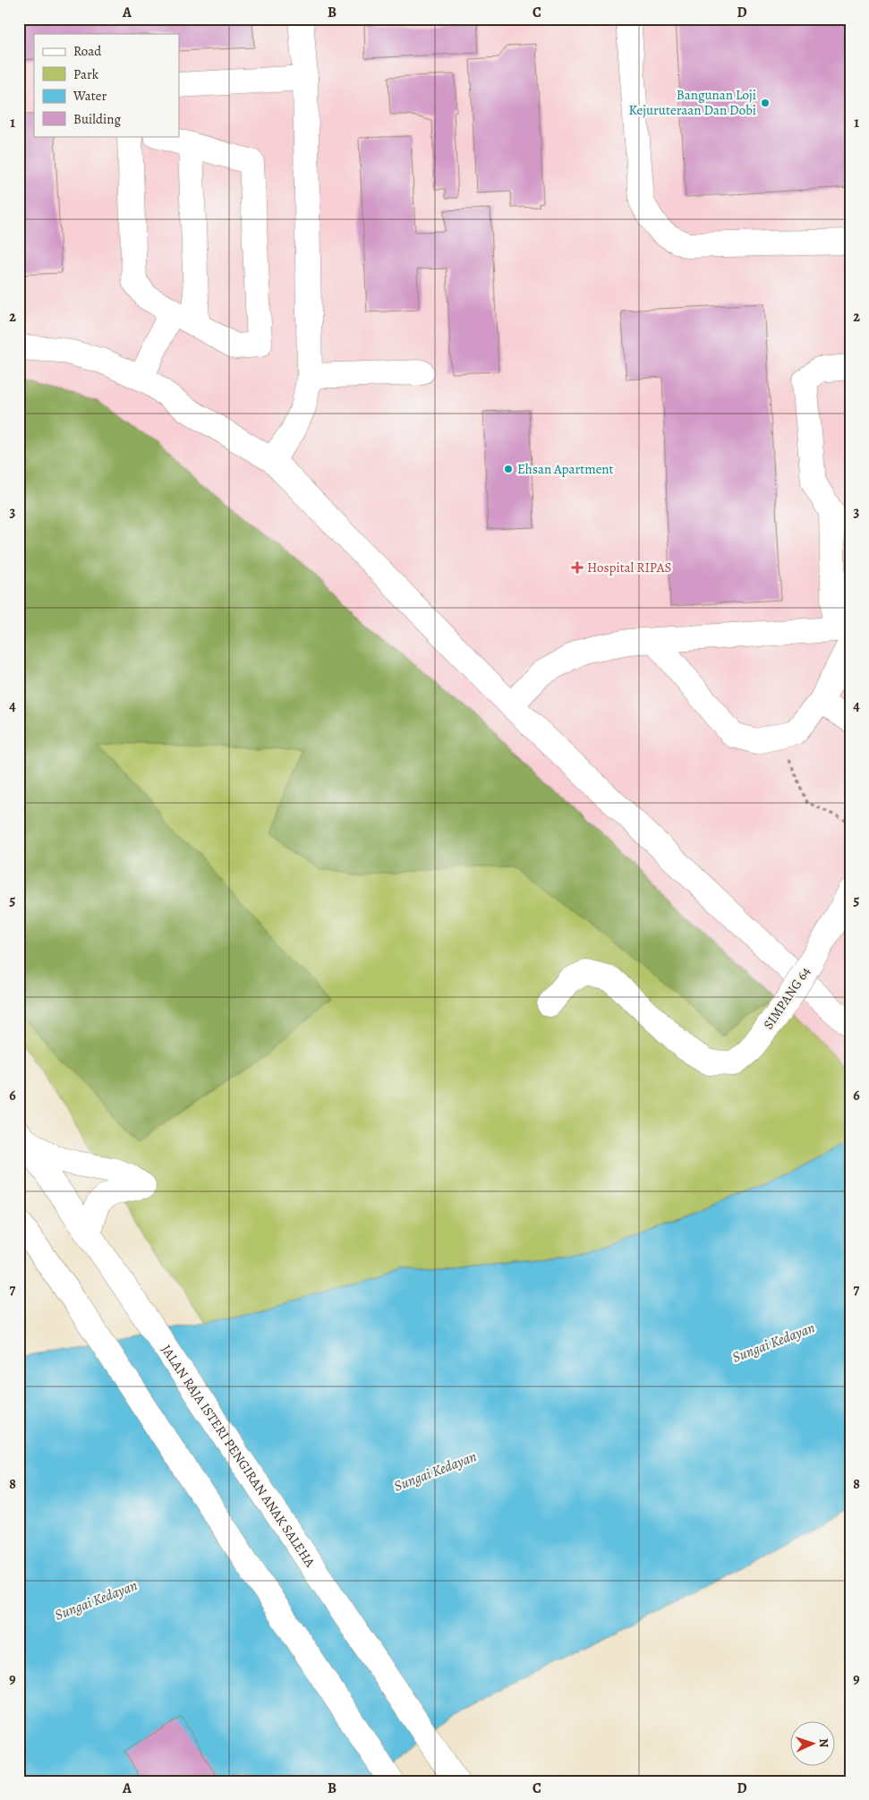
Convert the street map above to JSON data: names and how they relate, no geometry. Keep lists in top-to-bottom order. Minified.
{"streets":{"main road":["SIMPANG 64","JALAN RAJA ISTERI PENGIRAN ANAK SALEHA"]},"water":["Sungai Kedayan"],"places":{"other":["Bangunan Loji Kejuruteraan Dan Dobi","Ehsan Apartment"],"health":["Hospital RIPAS"]},"legend":["Road","Park","Water","Building"],"north":"right","grid":{"columns":["A","B","C","D"],"rows":["1","2","3","4","5","6","7","8","9"]}}
